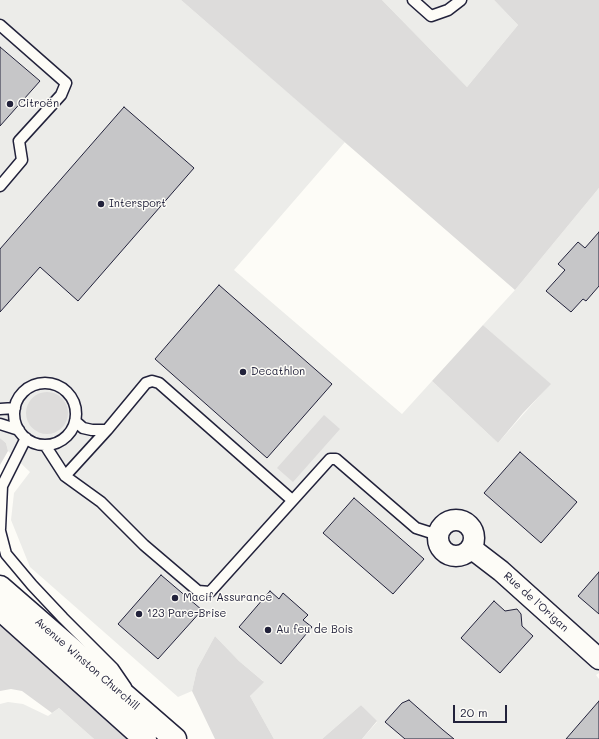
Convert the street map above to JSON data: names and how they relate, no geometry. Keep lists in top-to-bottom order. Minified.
{"streets":{"main road":["Avenue Winston Churchill"],"street":["Rue de l'Origan"]},"places":["Citroën","Intersport","Decathlon","Macif Assurance","123 Pare-Brise","Au feu de Bois"],"scale_bar":"20 m"}
